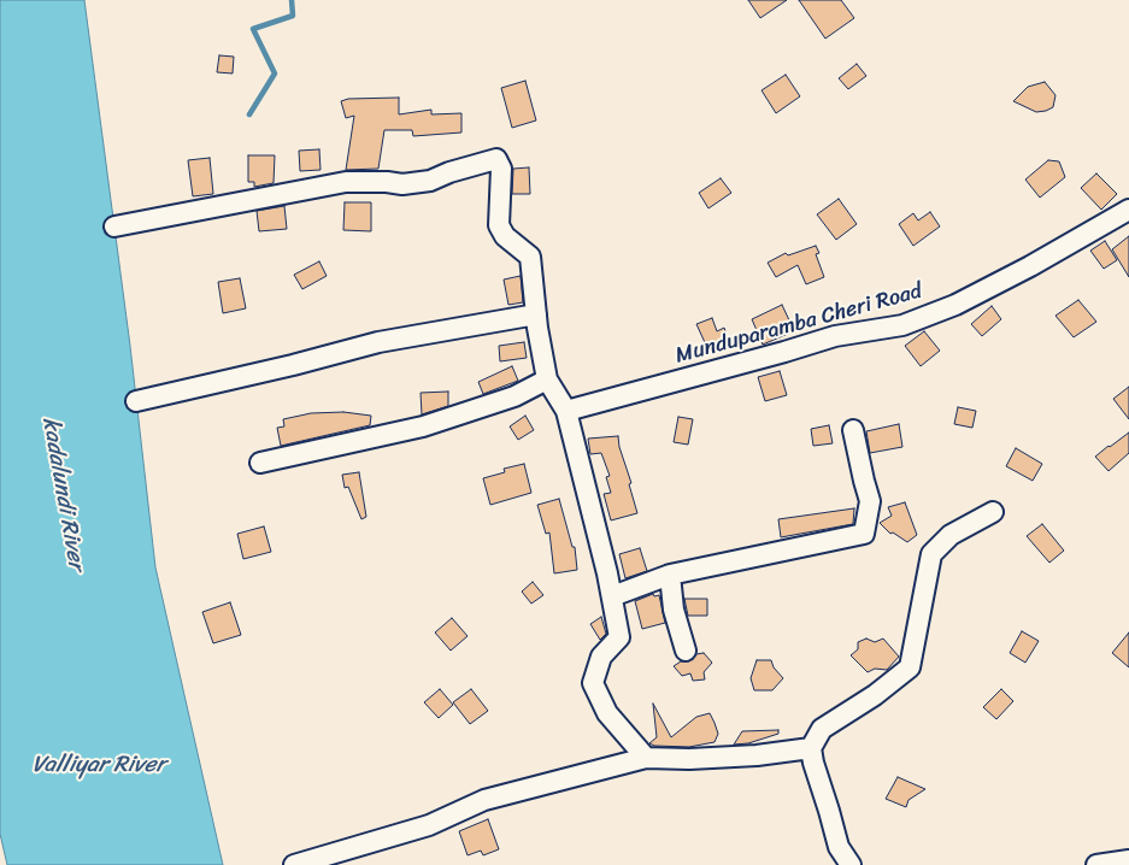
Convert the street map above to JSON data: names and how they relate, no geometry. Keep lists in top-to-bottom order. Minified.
{"streets":{"street":["Munduparamba Cheri Road"]},"water":["kadalundi River","Valliyar River"]}
